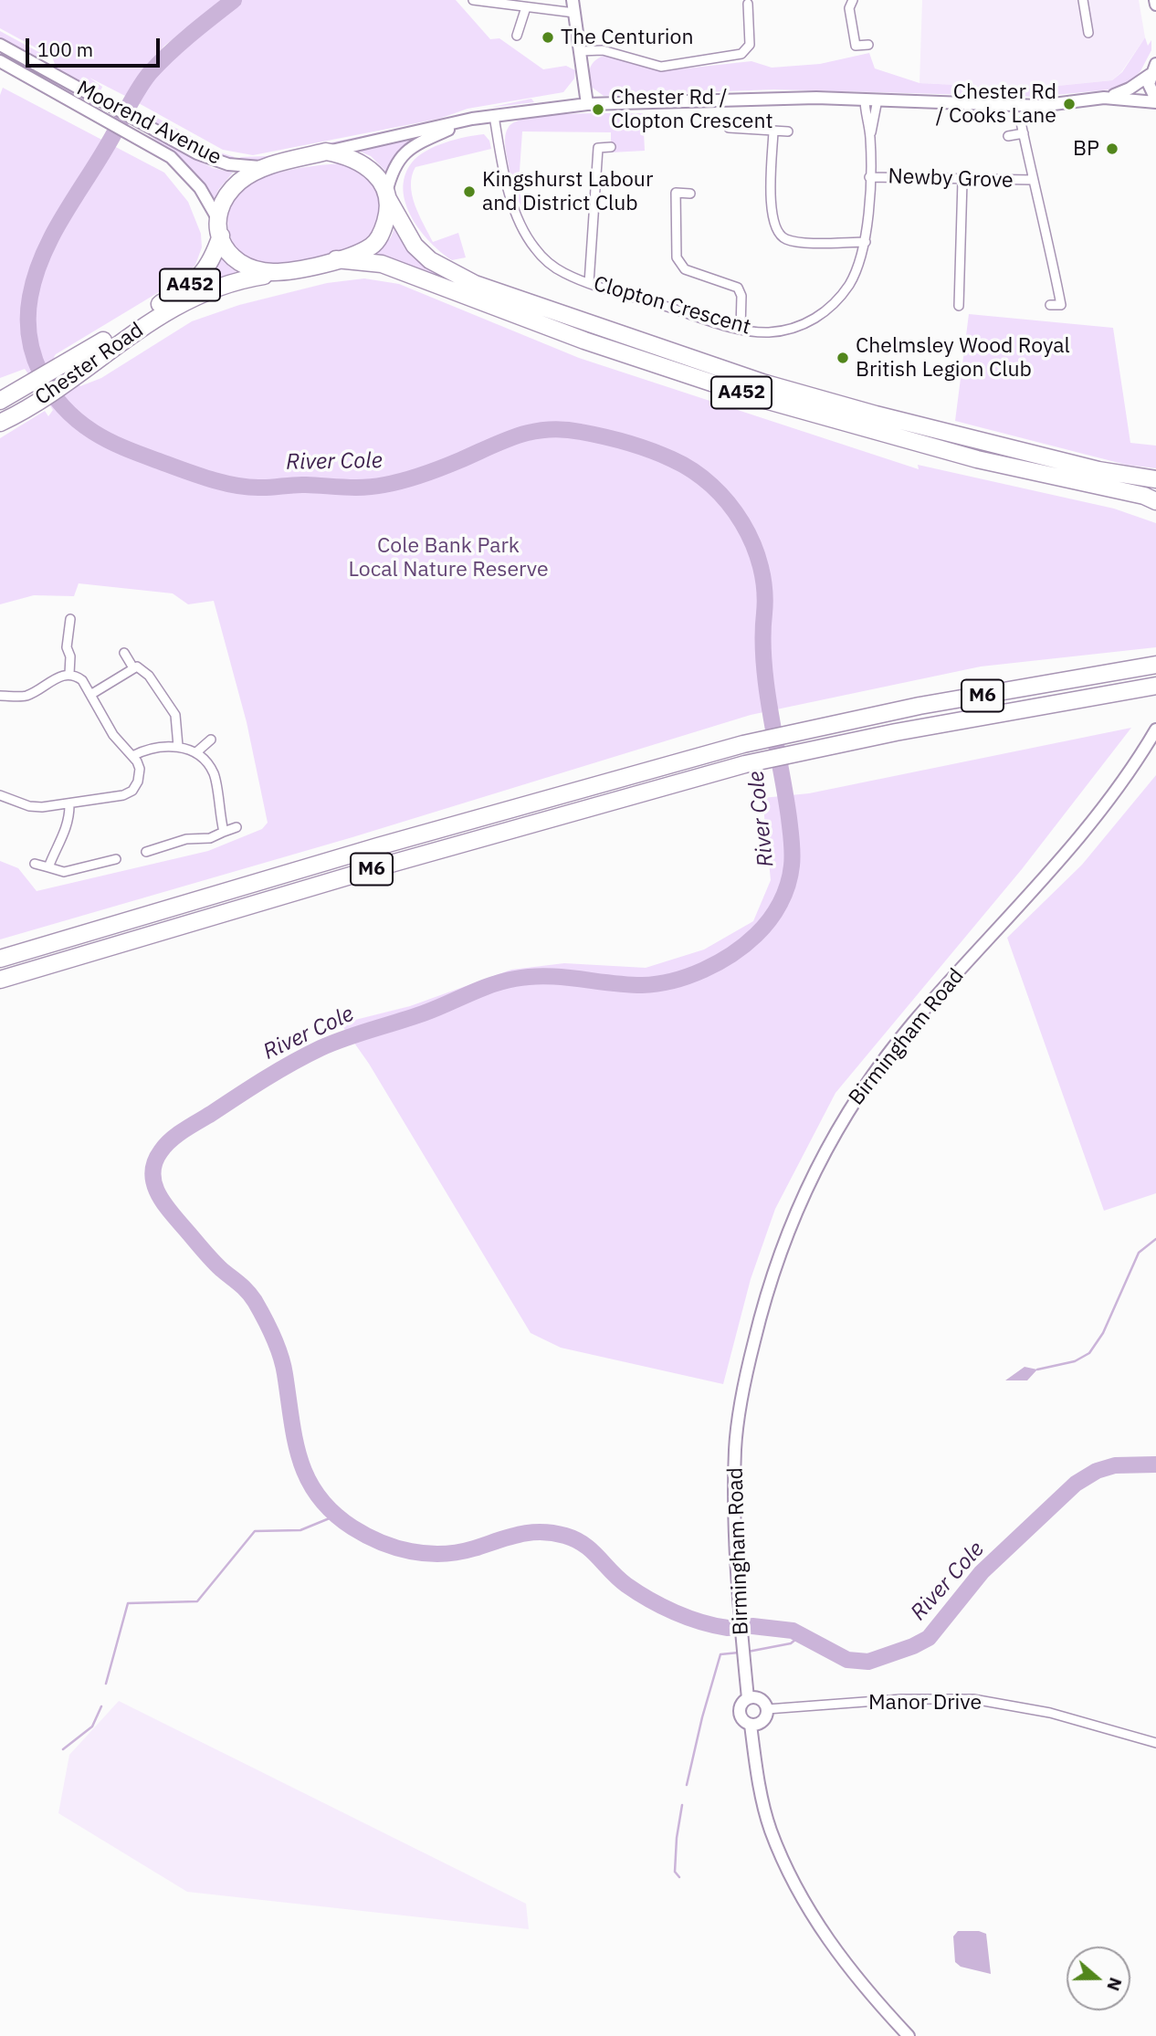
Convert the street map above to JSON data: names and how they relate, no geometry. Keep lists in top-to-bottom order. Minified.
{"streets":{"highway":["A452","Chester Road","M6"],"main road":["Moorend Avenue","Birmingham Road"],"street":["Newby Grove","Clopton Crescent","Manor Drive"]},"crossings":[["Moorend Avenue","A452"],["Moorend Avenue","Chester Road"],["Newby Grove","Clopton Crescent"],["A452","Chester Road"],["Birmingham Road","Manor Drive"]],"water":["River Cole"],"parks":["Cole Bank Park Local Nature Reserve"],"places":["The Centurion","Chester Rd / Cooks Lane","Chester Rd / Clopton Crescent","BP","Kingshurst Labour and District Club","Chelmsley Wood Royal British Legion Club"],"scale_bar":"100 m","north":"right"}
